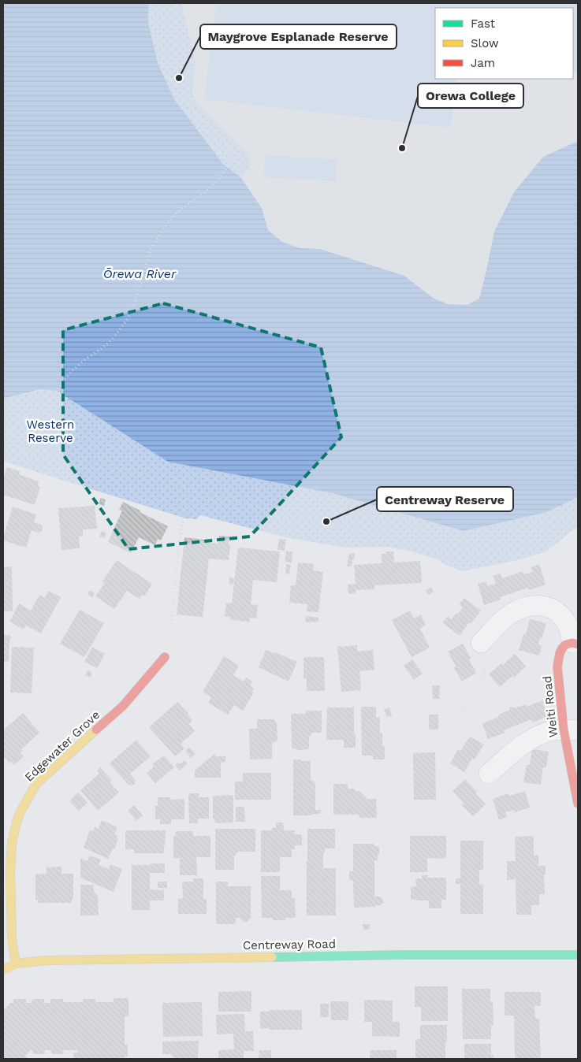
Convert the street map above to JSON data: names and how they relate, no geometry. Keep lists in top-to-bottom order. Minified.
{"streets":{"main road":["Weiti Road","Edgewater Grove","Centreway Road"]},"crossings":[["Edgewater Grove","Centreway Road"]],"water":["Ōrewa River"],"parks":["Western Reserve"],"places":["Maygrove Esplanade Reserve","Orewa College","Centreway Reserve"],"legend":["Fast","Slow","Jam"]}
